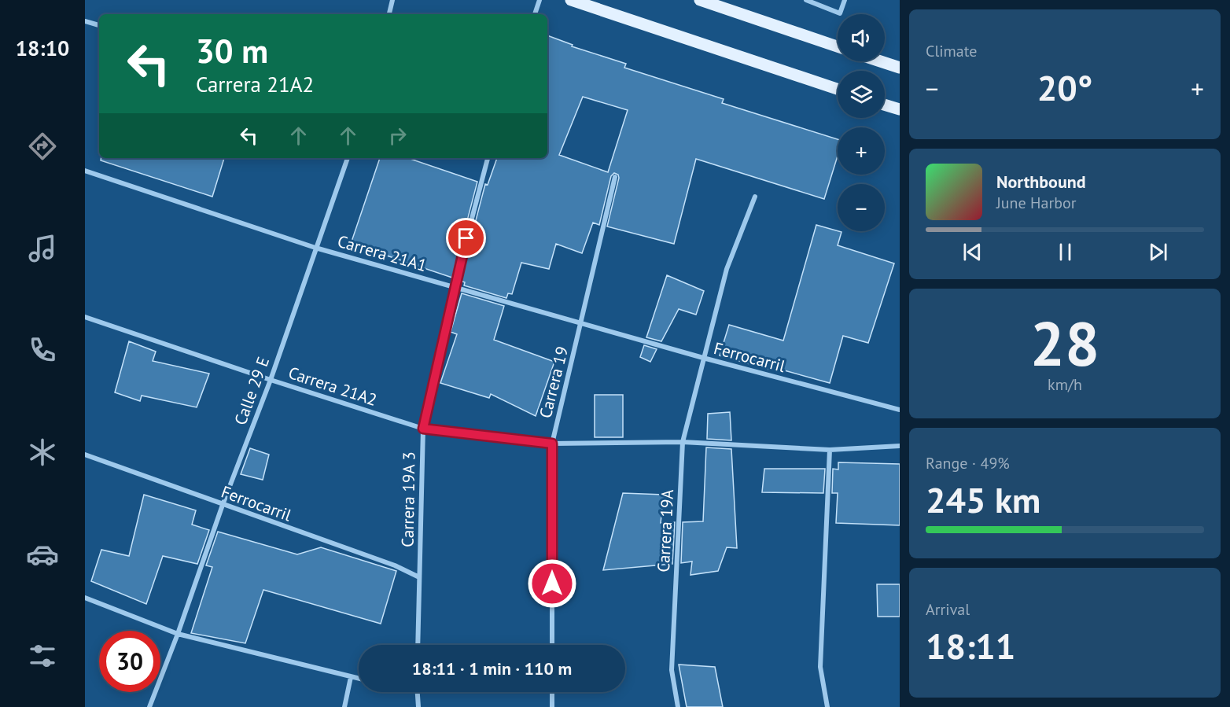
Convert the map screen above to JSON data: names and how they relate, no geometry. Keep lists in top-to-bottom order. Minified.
{"streets":{"street":["Carrera 21A1","Ferrocarril","Carrera 19","Carrera 21A2","Calle 29 E","Carrera 19A 3","Carrera 19A"]},"crossings":[["Carrera 21A1","Ferrocarril"],["Carrera 21A1","Carrera 19"],["Carrera 21A1","Calle 29 E"],["Carrera 21A1","Carrera 19A 3"],["Carrera 21A1","Carrera 19A"],["Ferrocarril","Calle 29 E"],["Ferrocarril","Carrera 19A 3"],["Ferrocarril","Carrera 19A"],["Carrera 19","Carrera 21A2"],["Carrera 21A2","Calle 29 E"],["Carrera 21A2","Carrera 19A 3"],["Carrera 21A2","Carrera 19A"]],"page":{"tabs":"18:10","tile":["Climate",["28","km/h"],["Range · 49%","245 km"],["Arrival","18:11"]],"map_buttons":["+","−"],"turn":["30 m","Carrera 21A2"],"heat":["−","20°","+"],"song":["Northbound","June Harbor"],"limit":"30","trip":"18:11 · 1 min · 110 m"}}
